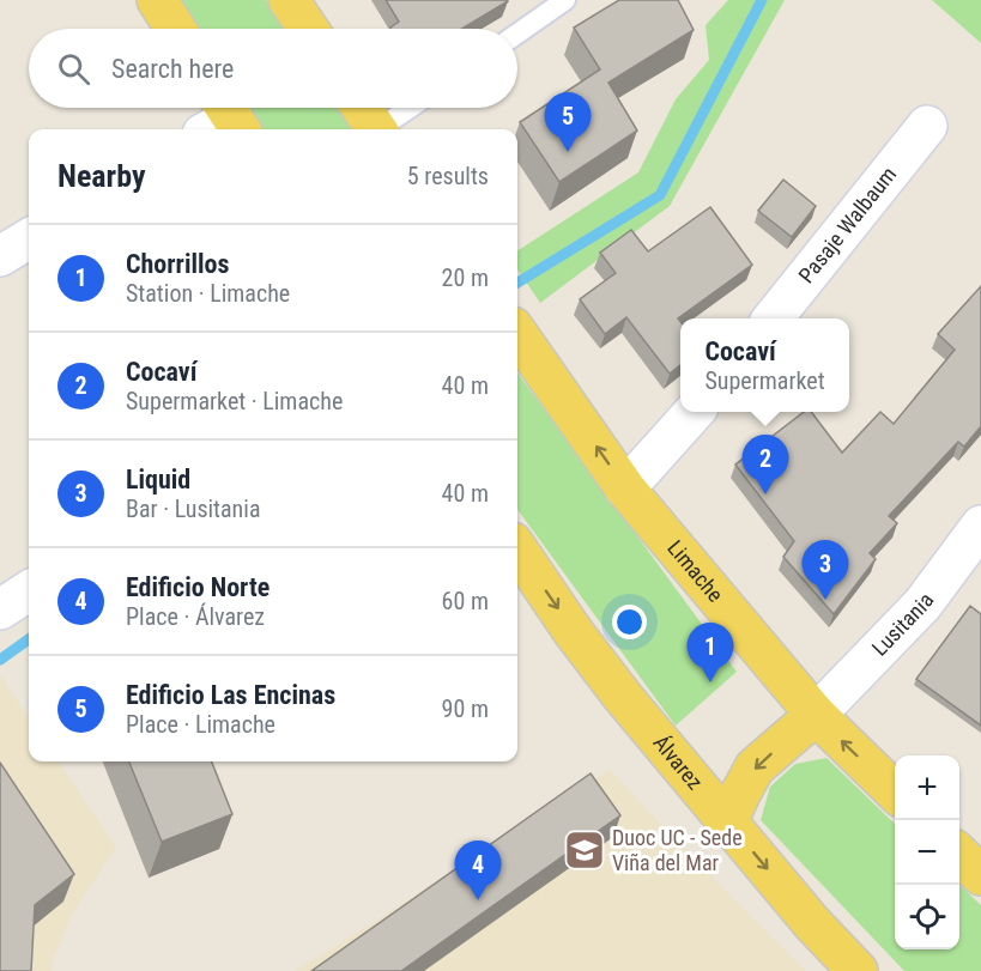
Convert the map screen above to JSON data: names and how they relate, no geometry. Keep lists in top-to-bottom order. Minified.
{"streets":{"main road":["Limache","Álvarez"],"street":["Pasaje Walbaum","Lusitania"]},"crossings":[["Limache","Lusitania"]],"one_way":["Limache","Álvarez"],"places":{"school or university":["Duoc UC - Sede Viña del Mar"]},"page":{"search":"Search here","pins":["5","2","3","1","4"],"heading":["Nearby","5 results"],"list":[{"mark":"1","name":"Chorrillos","note":"Station · Limache","value":"20 m"},{"mark":"2","name":"Cocaví","note":"Supermarket · Limache","value":"40 m"},{"mark":"3","name":"Liquid","note":"Bar · Lusitania","value":"40 m"},{"mark":"4","name":"Edificio Norte","note":"Place · Álvarez","value":"60 m"},{"mark":"5","name":"Edificio Las Encinas","note":"Place · Limache","value":"90 m"}],"popup":["Cocaví","Supermarket"],"map_buttons":["+","−"]}}
